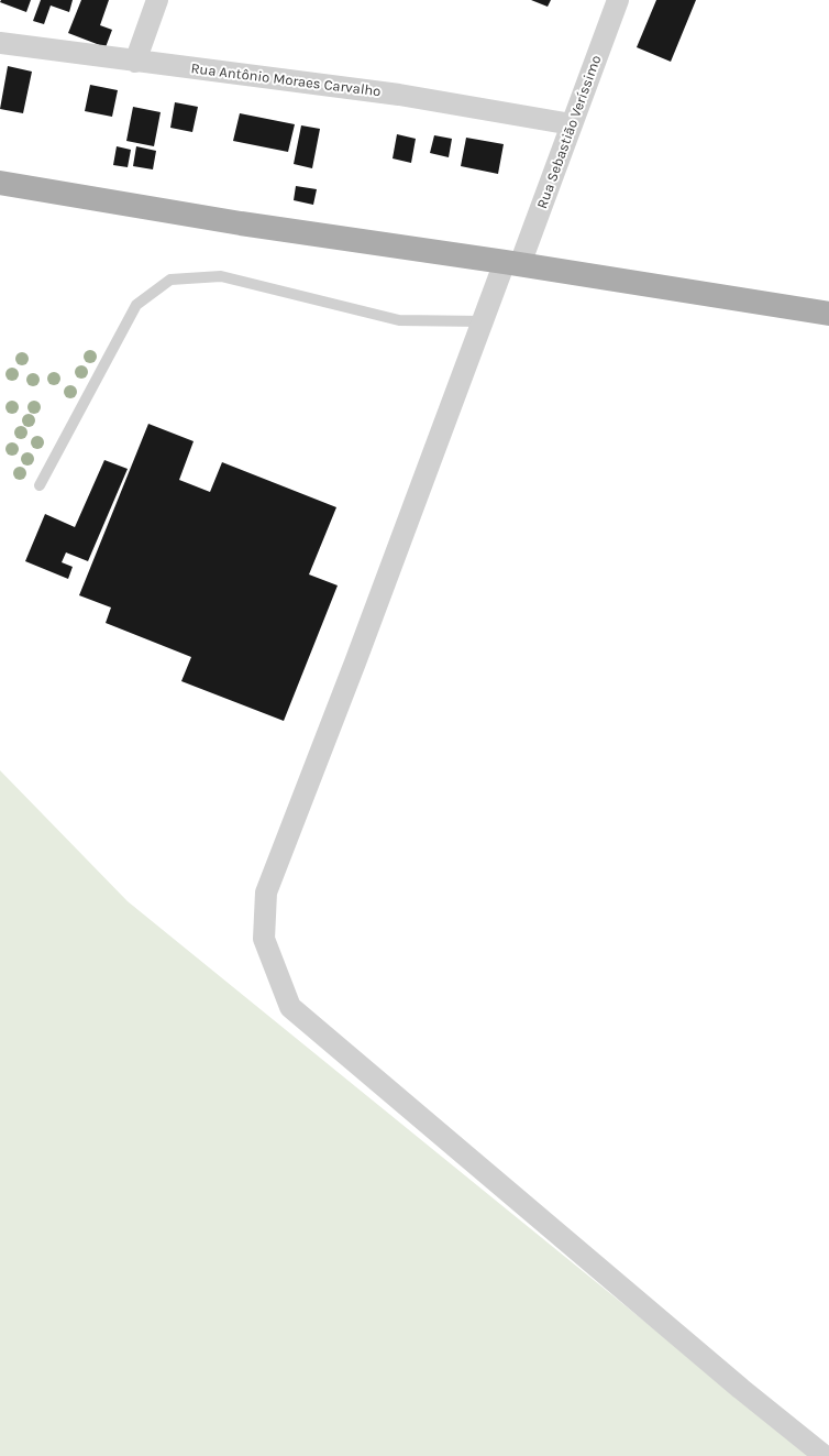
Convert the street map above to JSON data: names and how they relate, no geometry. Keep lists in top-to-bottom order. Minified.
{"streets":{"street":["Rua Antônio Moraes Carvalho","Rua Sebastião Veríssimo"]},"crossings":[["Rua Antônio Moraes Carvalho","Rua Sebastião Veríssimo"]]}
